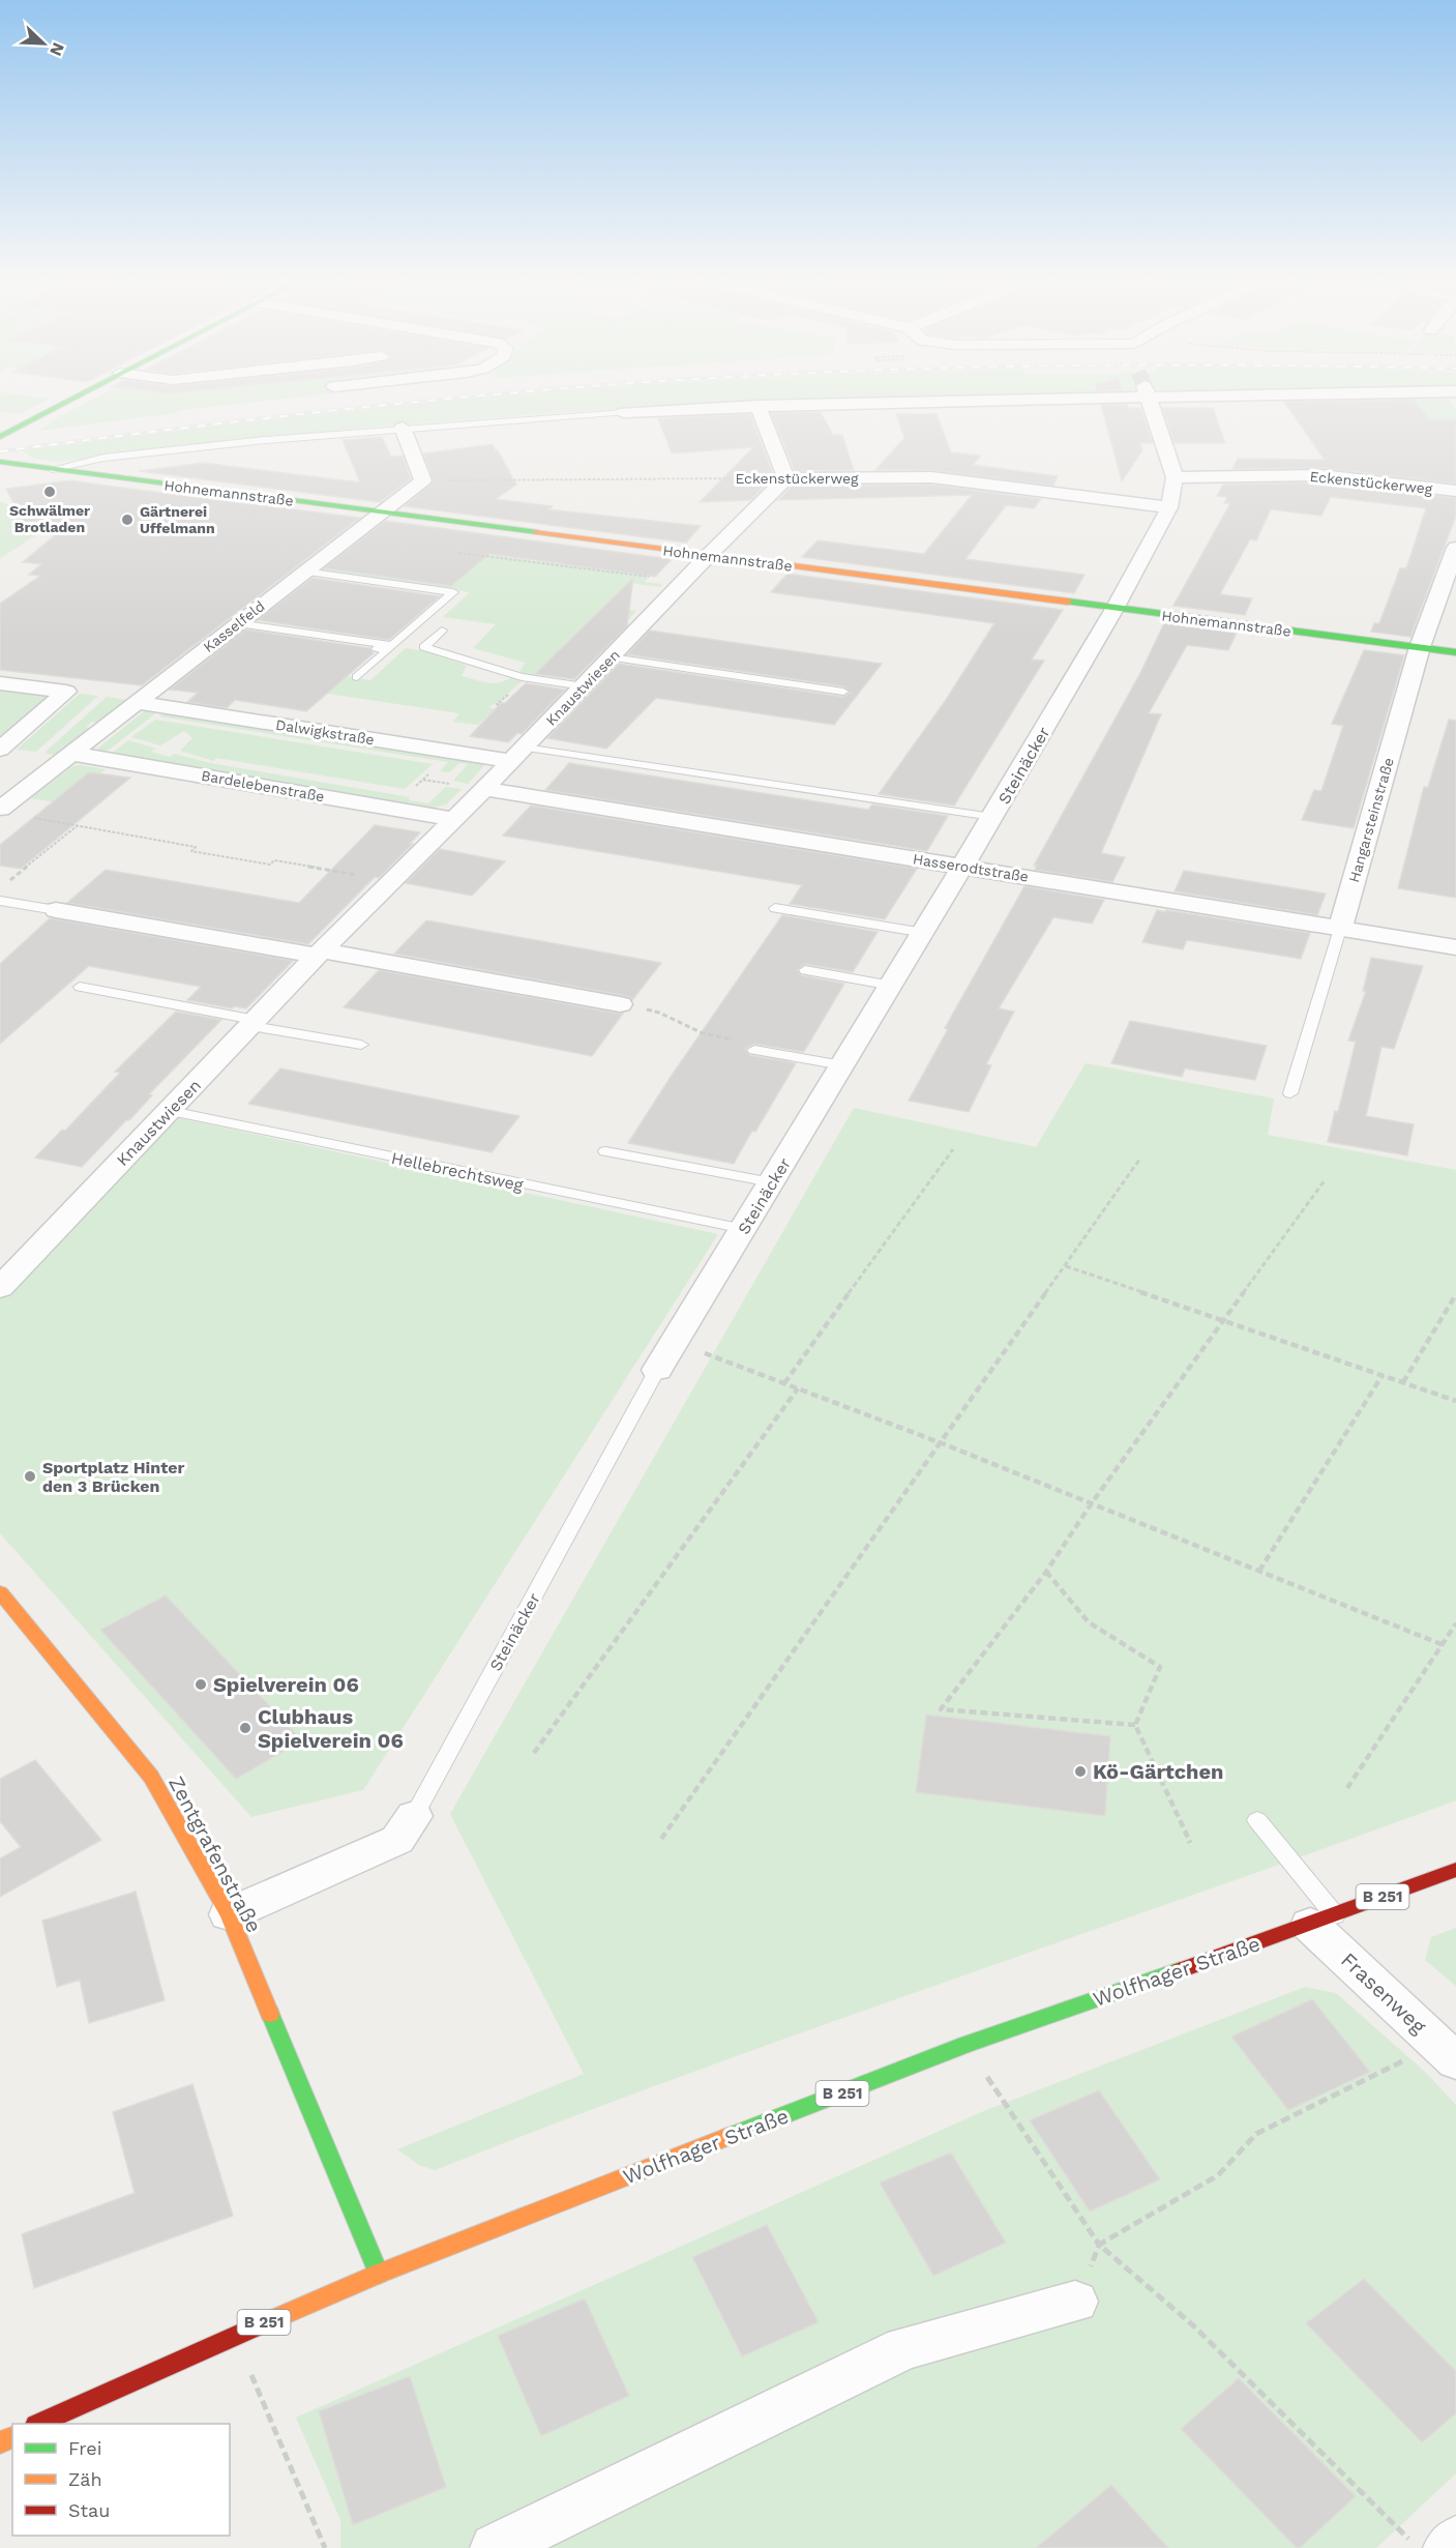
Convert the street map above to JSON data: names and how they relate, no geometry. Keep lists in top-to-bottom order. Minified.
{"streets":{"street":["Eckenstückerweg","Hohnemannstraße","Kasselfeld","Knaustwiesen","Dalwigkstraße","Steinäcker","Bardelebenstraße","Hangarsteinstraße","Hasserodtstraße","Zentgrafenstraße","B 251","Wolfhager Straße","Frasenweg"],"lane":["Hellebrechtsweg"]},"crossings":[["Eckenstückerweg","Kasselfeld"],["Eckenstückerweg","Knaustwiesen"],["Eckenstückerweg","Steinäcker"],["Hohnemannstraße","Kasselfeld"],["Hohnemannstraße","Knaustwiesen"],["Hohnemannstraße","Steinäcker"],["Hohnemannstraße","Hangarsteinstraße"],["Kasselfeld","Dalwigkstraße"],["Kasselfeld","Bardelebenstraße"],["Knaustwiesen","Dalwigkstraße"],["Knaustwiesen","Bardelebenstraße"],["Knaustwiesen","Hasserodtstraße"],["Knaustwiesen","Hellebrechtsweg"],["Steinäcker","Hasserodtstraße"],["Steinäcker","Hellebrechtsweg"],["Steinäcker","Zentgrafenstraße"],["Hangarsteinstraße","Hasserodtstraße"],["Zentgrafenstraße","Wolfhager Straße"],["Wolfhager Straße","Frasenweg"]],"places":["Schwälmer Brotladen","Gärtnerei Uffelmann","Sportplatz Hinter den 3 Brücken","Spielverein 06","Clubhaus Spielverein 06","Kö-Gärtchen"],"legend":["Frei","Zäh","Stau"],"north":"bottom right"}
